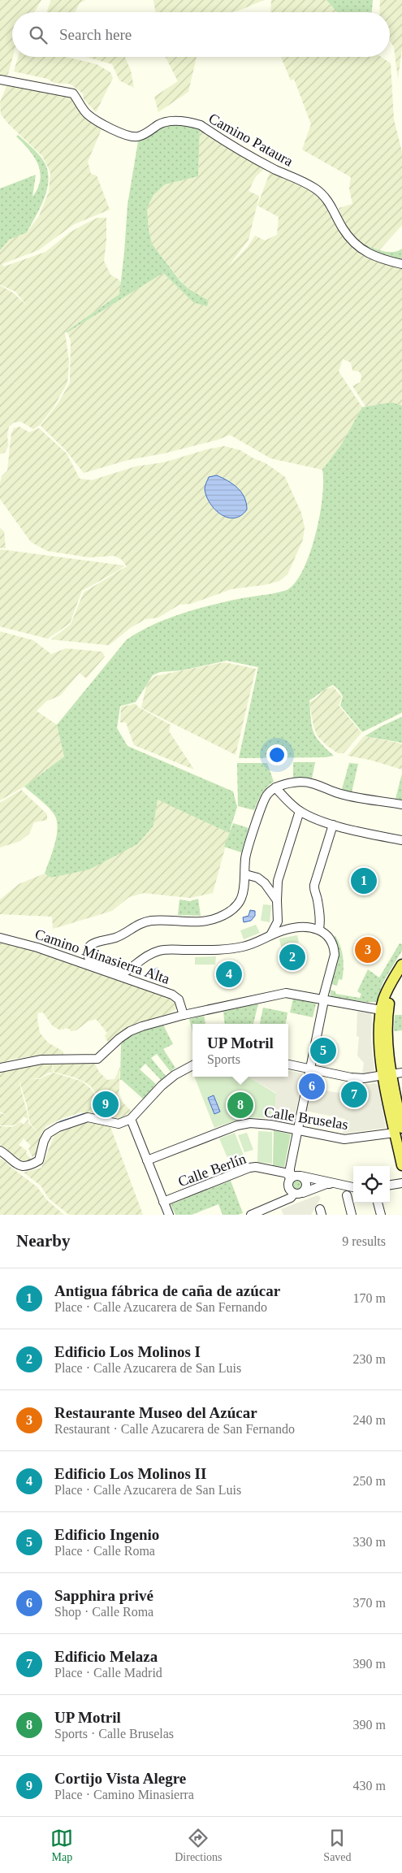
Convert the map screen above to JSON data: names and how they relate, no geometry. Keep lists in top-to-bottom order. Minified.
{"streets":{"street":["Camino Pataura","Camino Minasierra Alta","Calle Bruselas","Calle Berlín"]},"page":{"search":"Search here","pins":["1","3","2","4","5","6","7","9","8"],"popup":["UP Motril","Sports"],"heading":["Nearby","9 results"],"list":[{"mark":"1","name":"Antigua fábrica de caña de azúcar","note":"Place · Calle Azucarera de San Fernando","value":"170 m"},{"mark":"2","name":"Edificio Los Molinos I","note":"Place · Calle Azucarera de San Luis","value":"230 m"},{"mark":"3","name":"Restaurante Museo del Azúcar","note":"Restaurant · Calle Azucarera de San Fernando","value":"240 m"},{"mark":"4","name":"Edificio Los Molinos II","note":"Place · Calle Azucarera de San Luis","value":"250 m"},{"mark":"5","name":"Edificio Ingenio","note":"Place · Calle Roma","value":"330 m"},{"mark":"6","name":"Sapphira privé","note":"Shop · Calle Roma","value":"370 m"},{"mark":"7","name":"Edificio Melaza","note":"Place · Calle Madrid","value":"390 m"},{"mark":"8","name":"UP Motril","note":"Sports · Calle Bruselas","value":"390 m"},{"mark":"9","name":"Cortijo Vista Alegre","note":"Place · Camino Minasierra","value":"430 m"}],"nav":["Map","Directions","Saved"]}}
